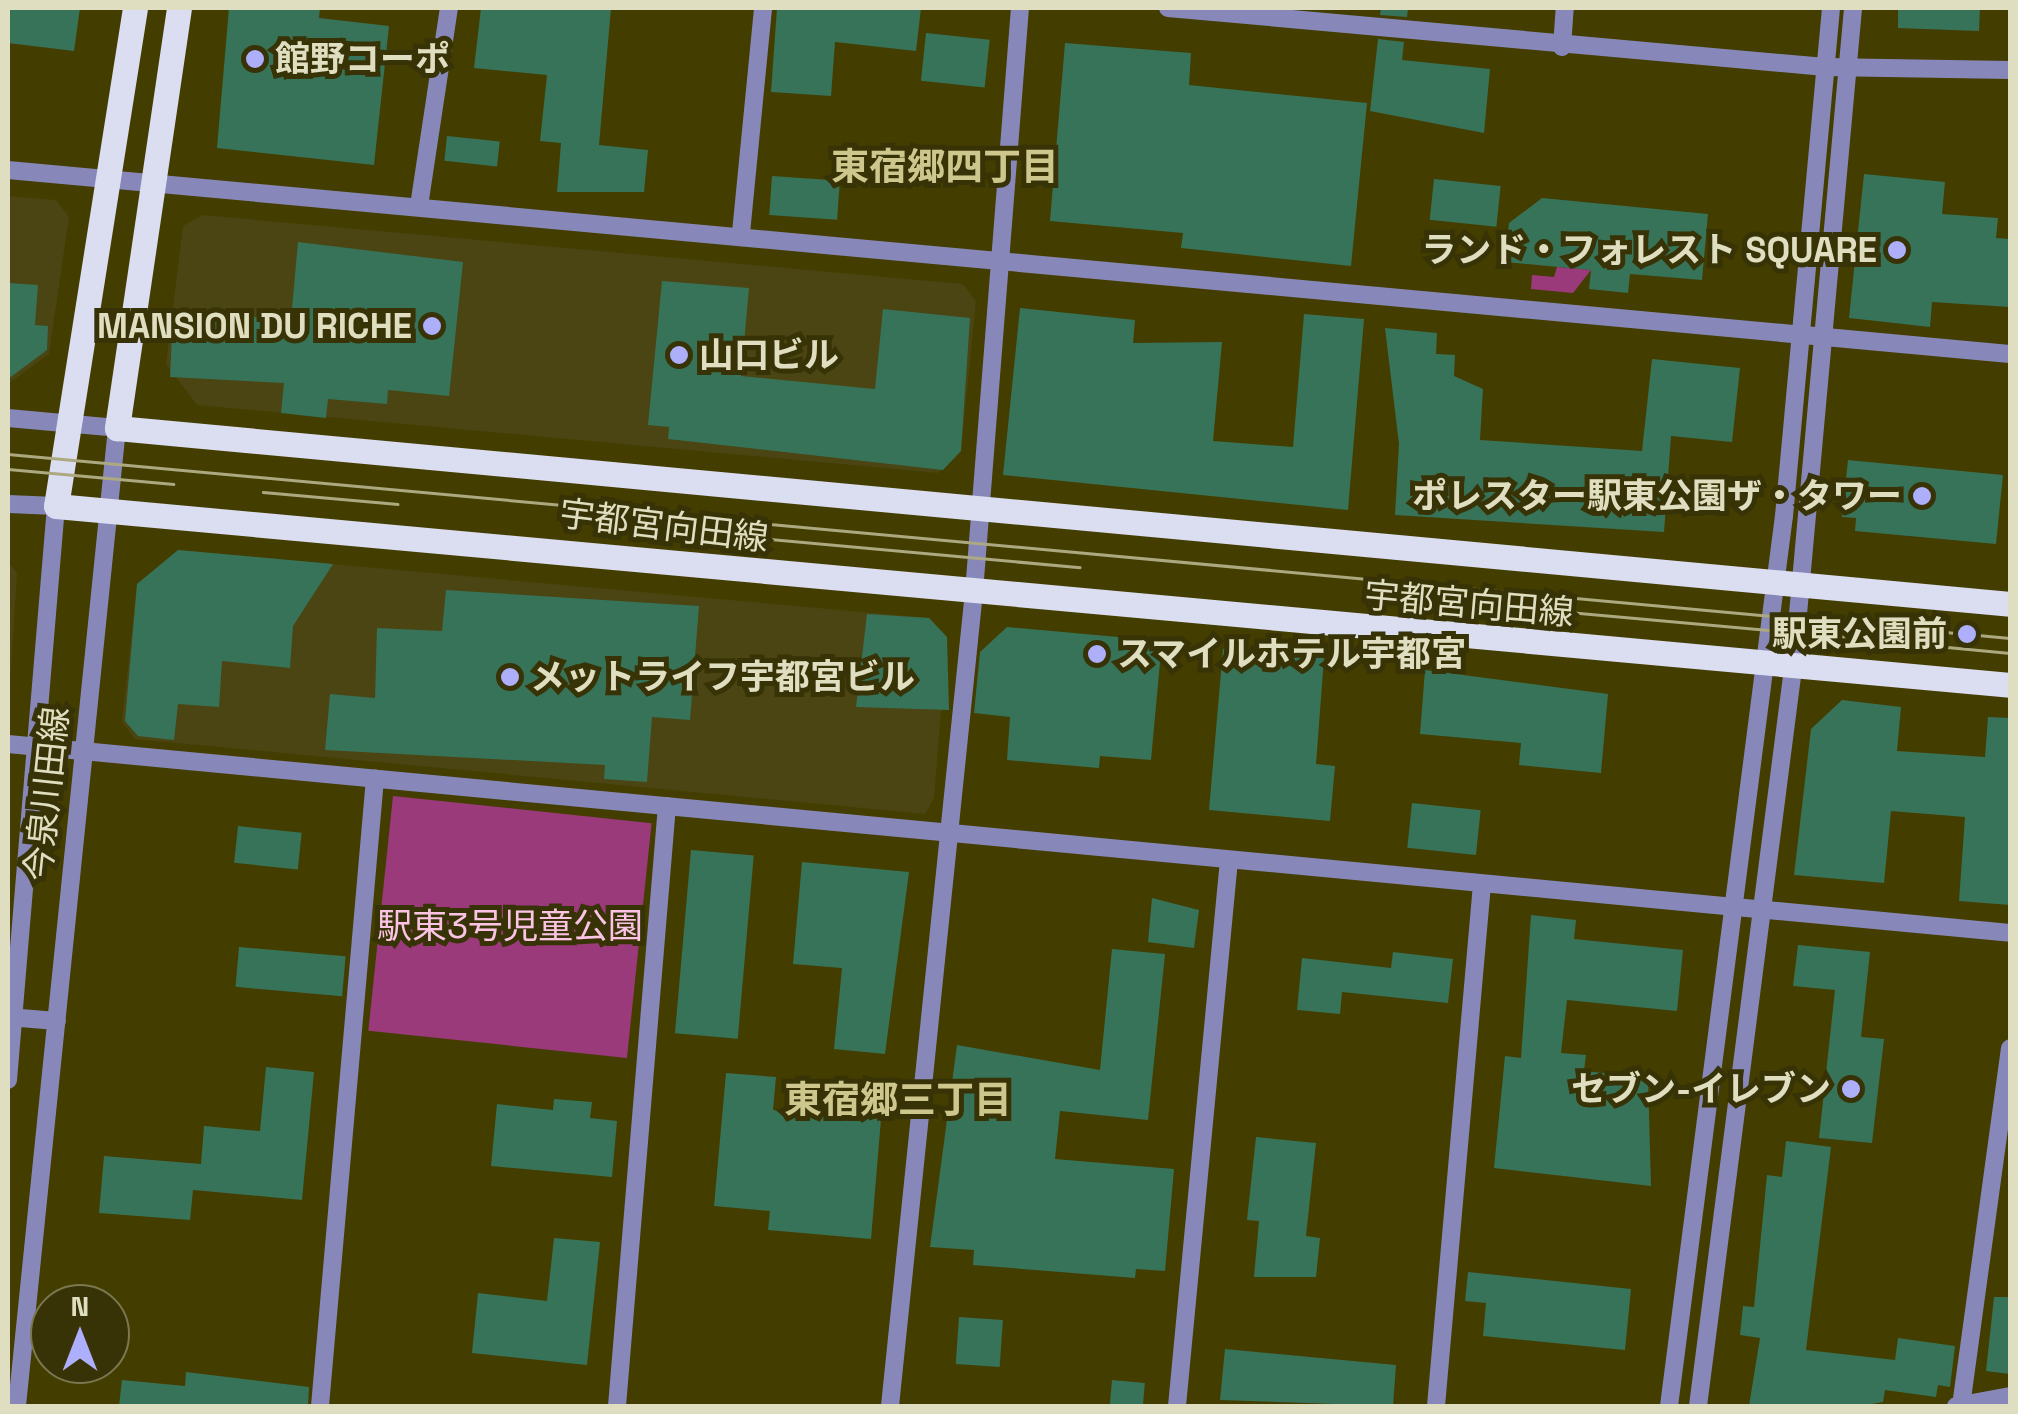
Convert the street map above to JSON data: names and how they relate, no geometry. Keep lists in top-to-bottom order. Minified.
{"streets":{"main road":["宇都宮向田線"],"street":["今泉川田線"]},"crossings":[["宇都宮向田線","今泉川田線"]],"districts":["東宿郷四丁目","東宿郷三丁目"],"parks":["駅東3号児童公園"],"places":["館野コーポ","ランド・フォレスト SQUARE","MANSION DU RICHE","山口ビル","ポレスター駅東公園ザ・タワー","駅東公園前","スマイルホテル宇都宮","メットライフ宇都宮ビル","セブン-イレブン"],"north":"top"}
